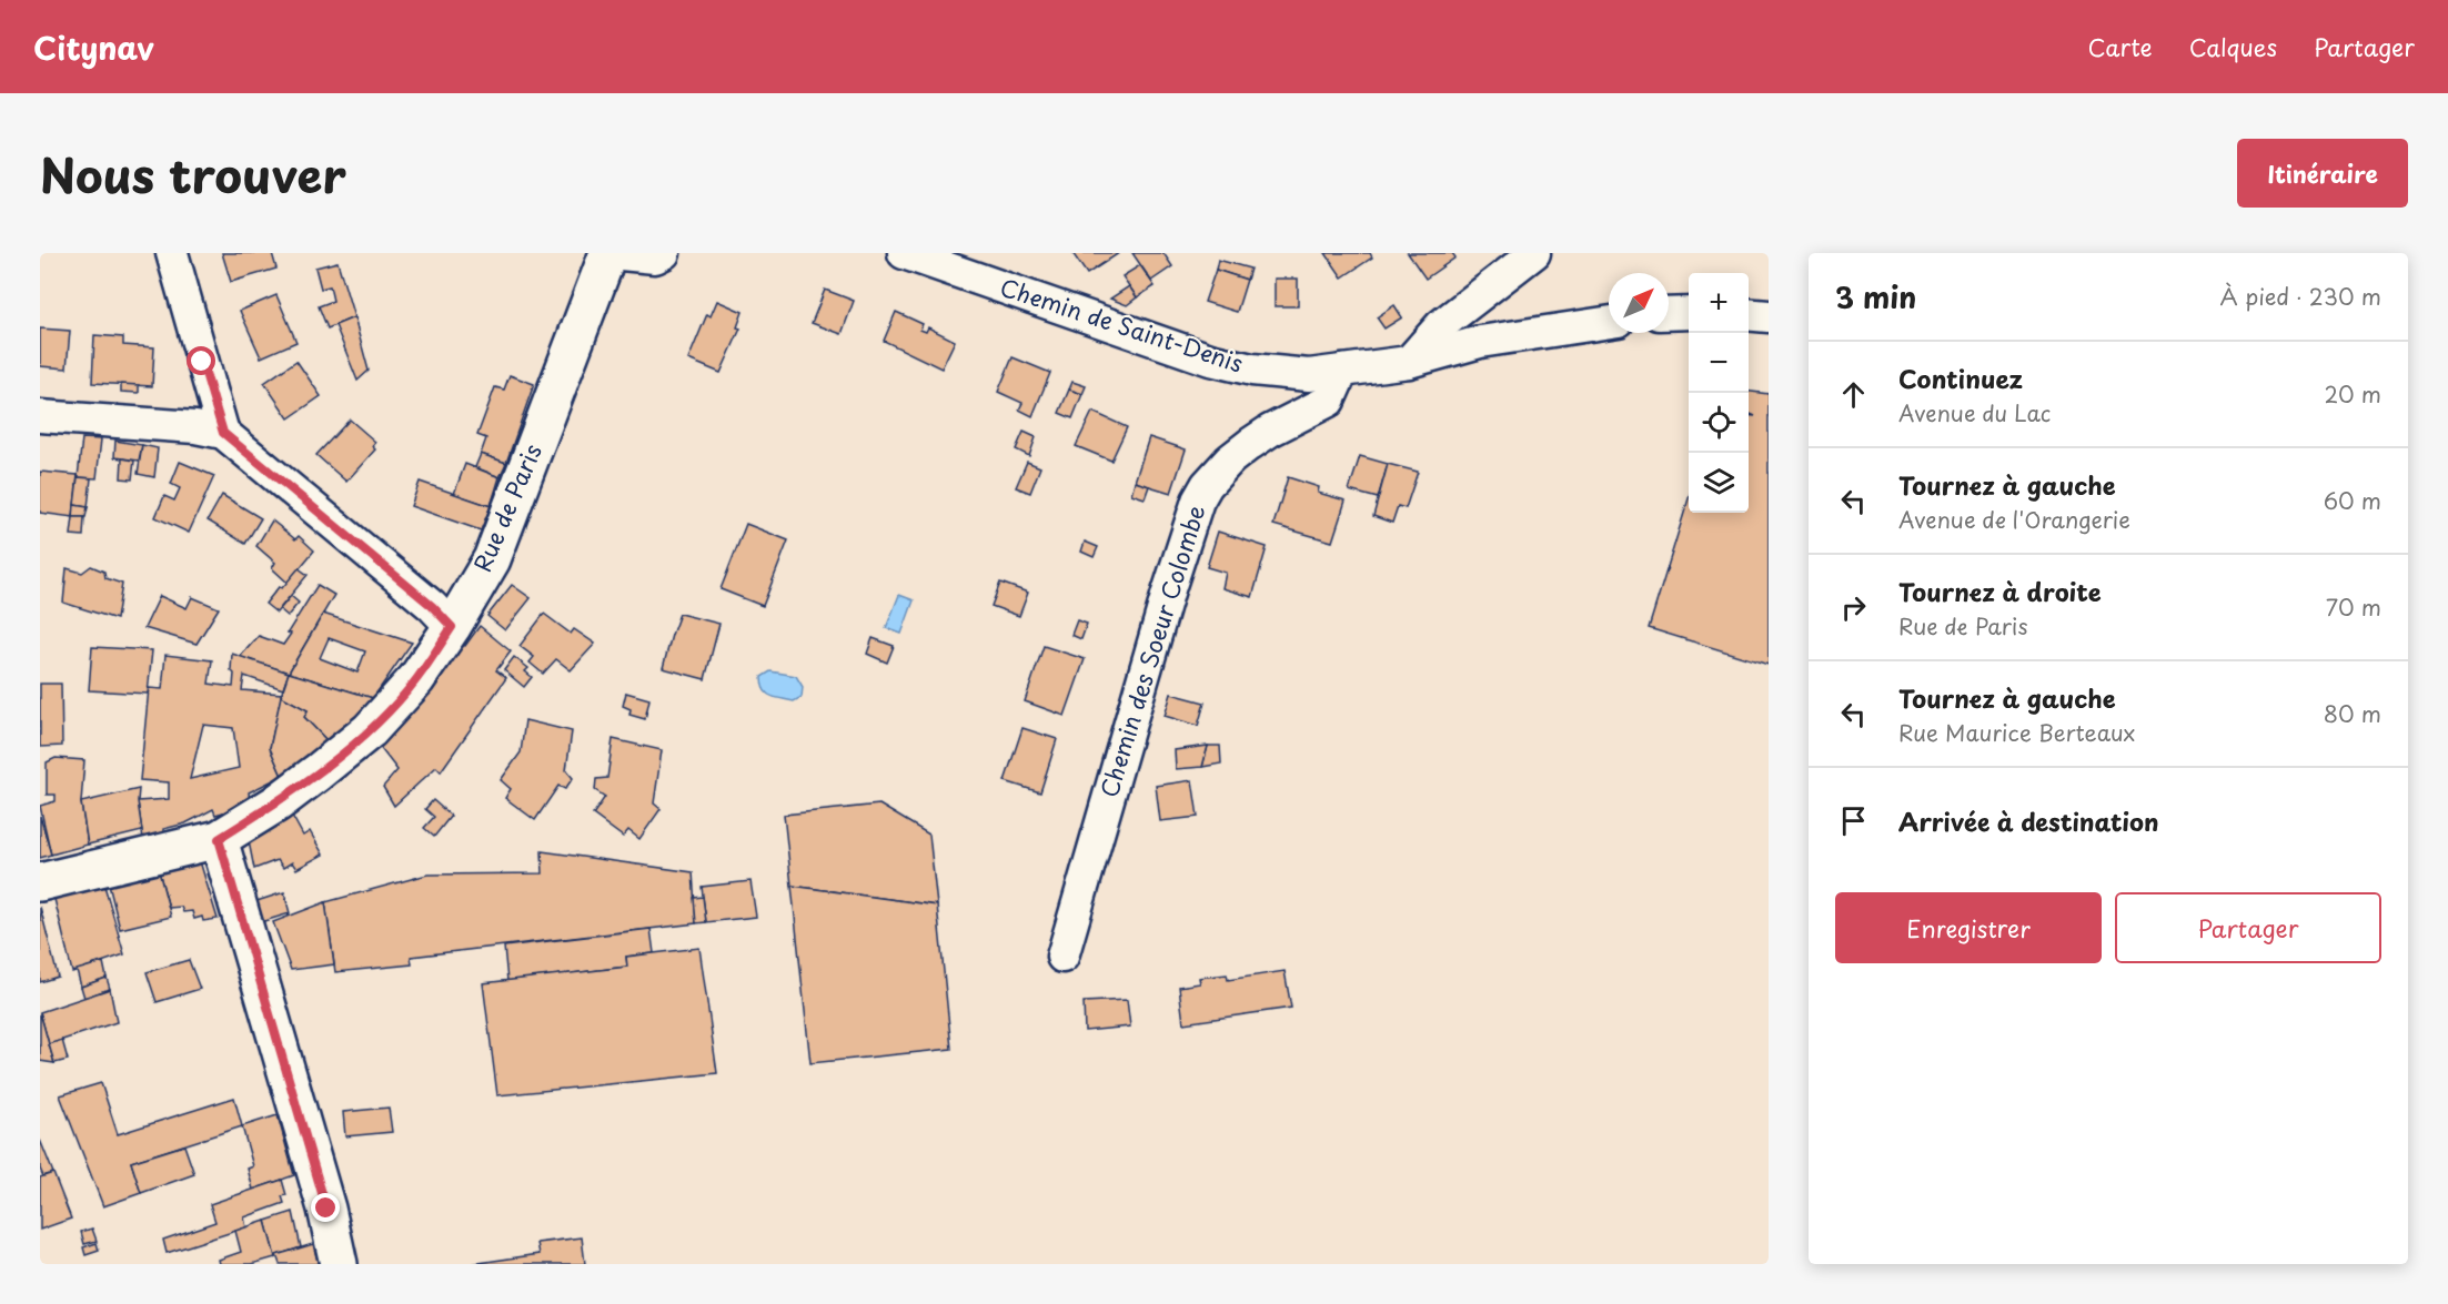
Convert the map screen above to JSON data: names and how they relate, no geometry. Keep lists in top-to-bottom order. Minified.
{"streets":{"street":["Chemin de Saint-Denis","Rue de Paris","Chemin des Soeur Colombe"]},"crossings":[["Chemin de Saint-Denis","Chemin des Soeur Colombe"]],"north":"top right","page":{"header":"Citynav","nav":["Carte","Calques","Partager"],"title":"Nous trouver","buttons":["Itinéraire",["Enregistrer","Partager"]],"heading":["3 min","À pied · 230 m"],"map_buttons":["+","−"],"list":[["Continuez","Avenue du Lac","20 m"],["Tournez à gauche","Avenue de l'Orangerie","60 m"],["Tournez à droite","Rue de Paris","70 m"],["Tournez à gauche","Rue Maurice Berteaux","80 m"],"Arrivée à destination"]}}
